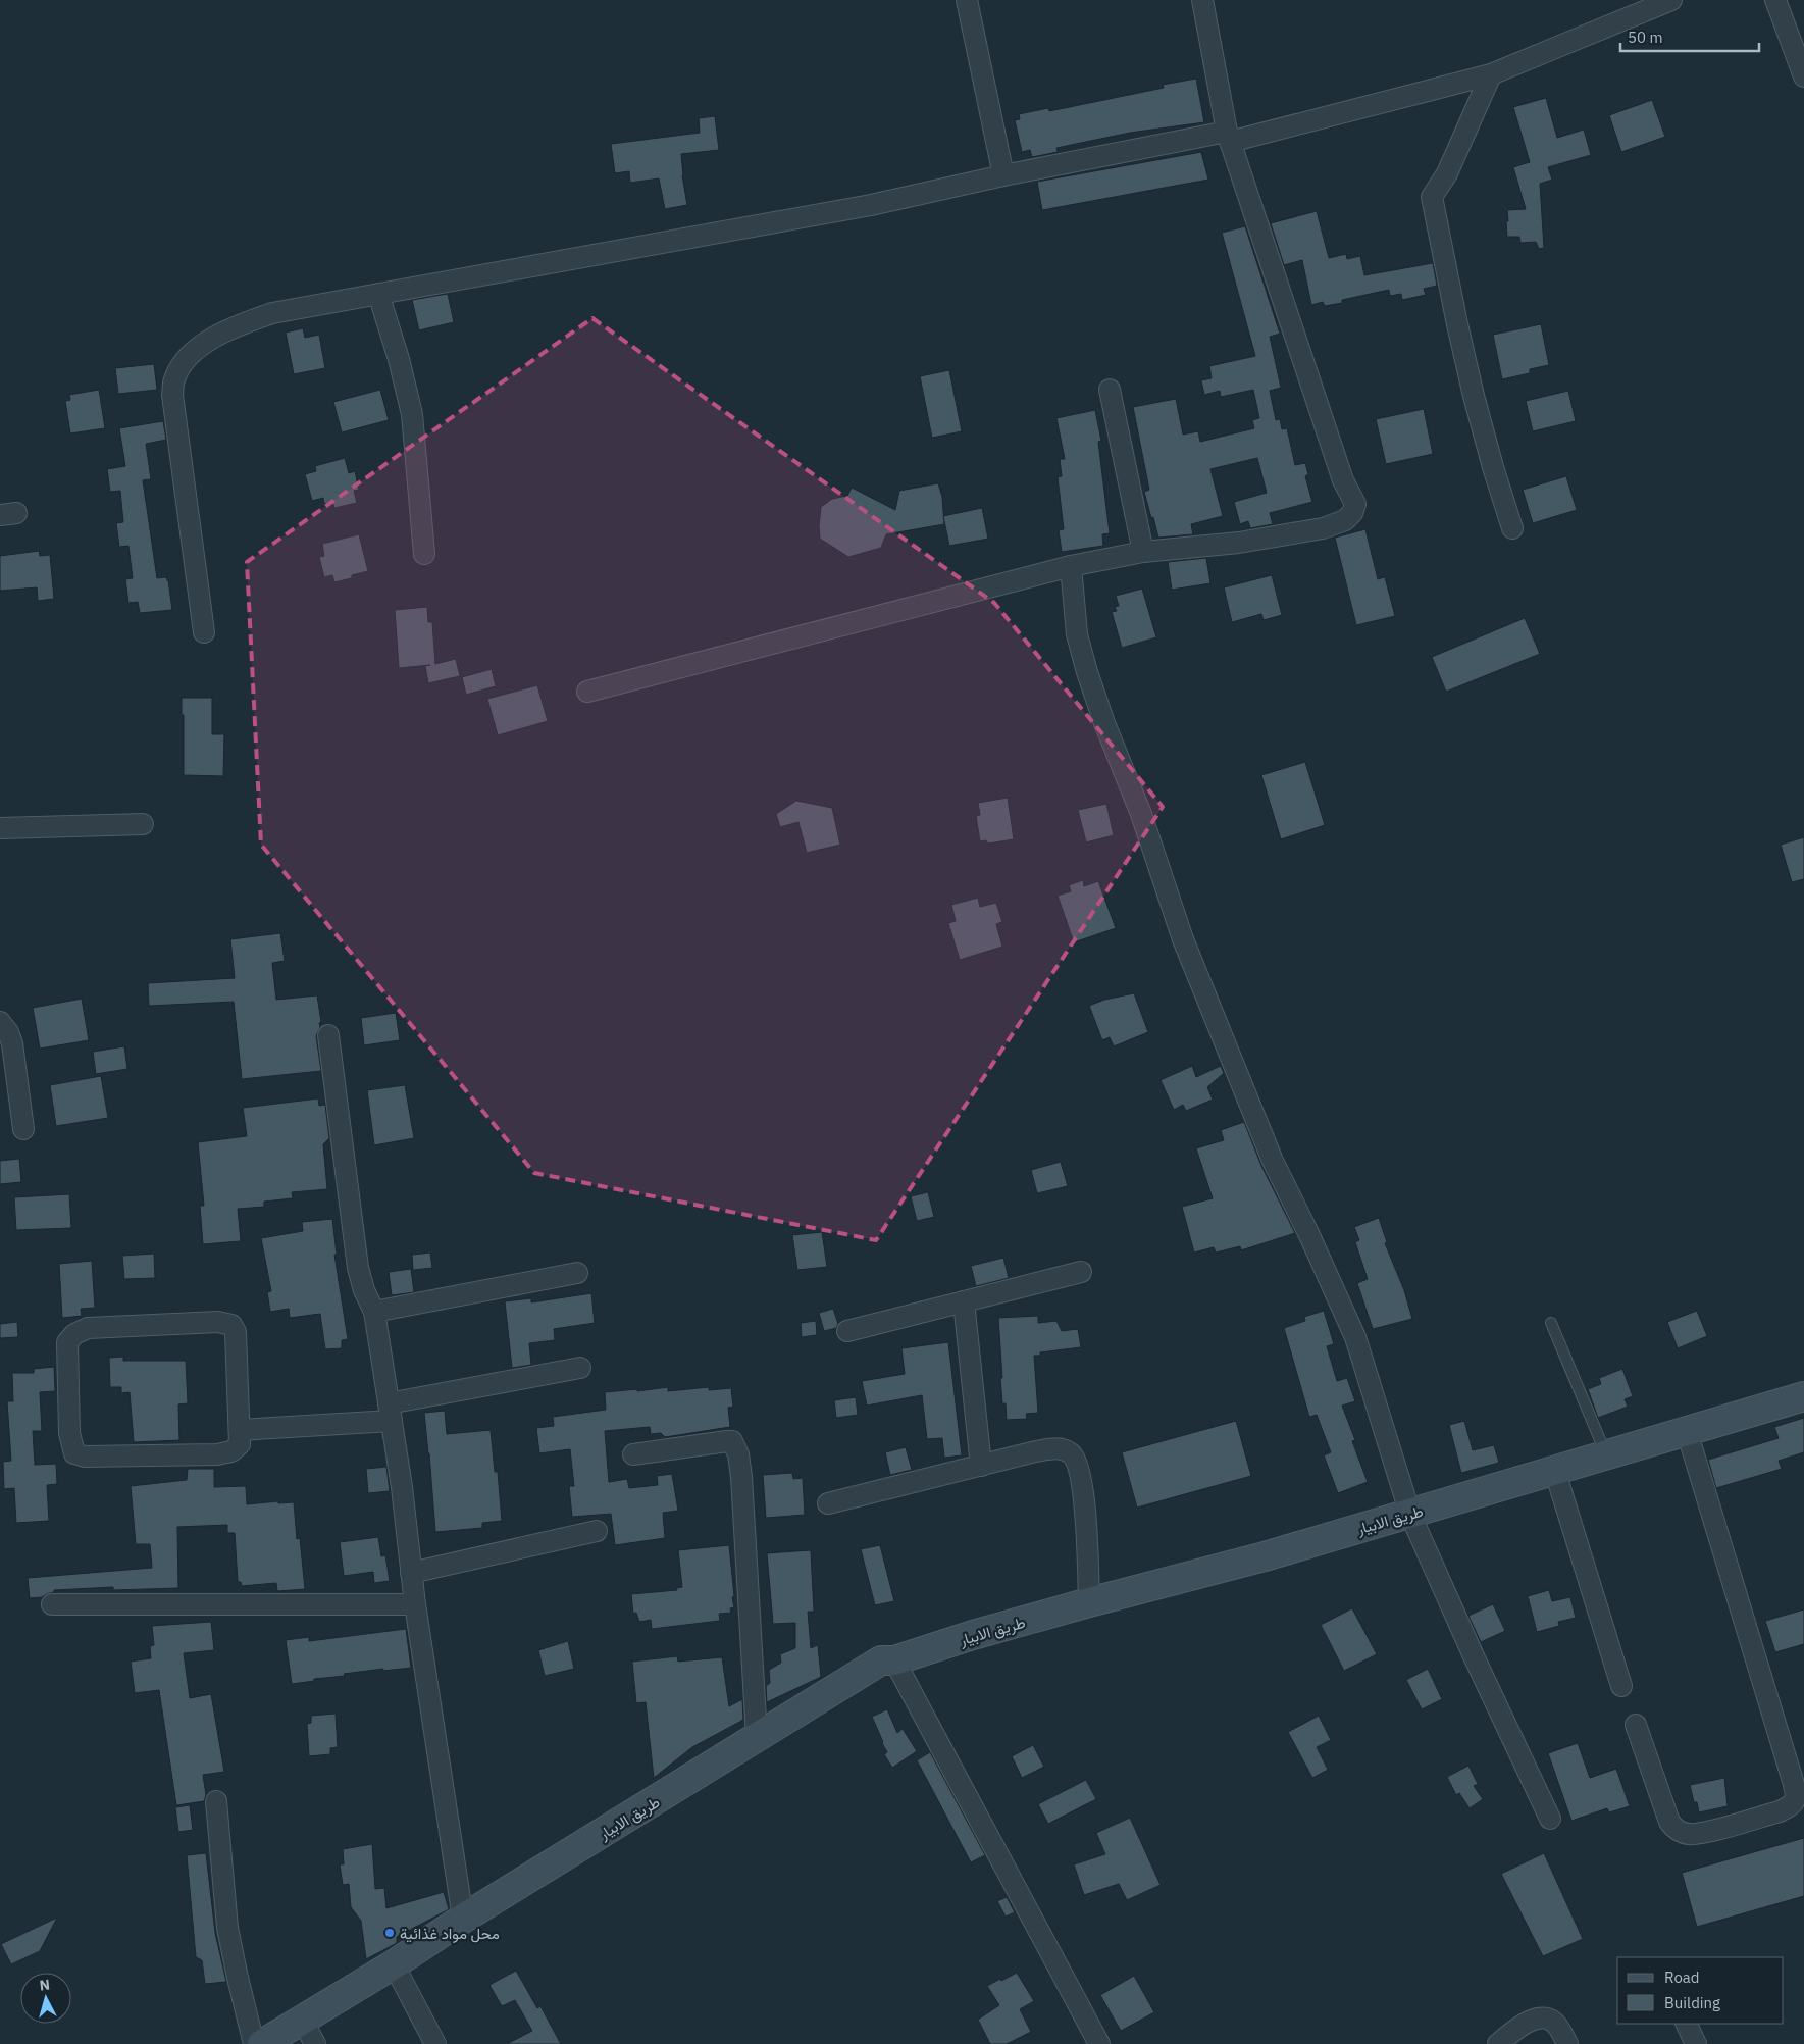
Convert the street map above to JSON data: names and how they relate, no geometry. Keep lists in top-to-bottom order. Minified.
{"streets":{"main road":["طريق الابيار"]},"places":["محل مواد غذائية"],"legend":["Road","Building"],"scale_bar":"50 m","north":"top"}
